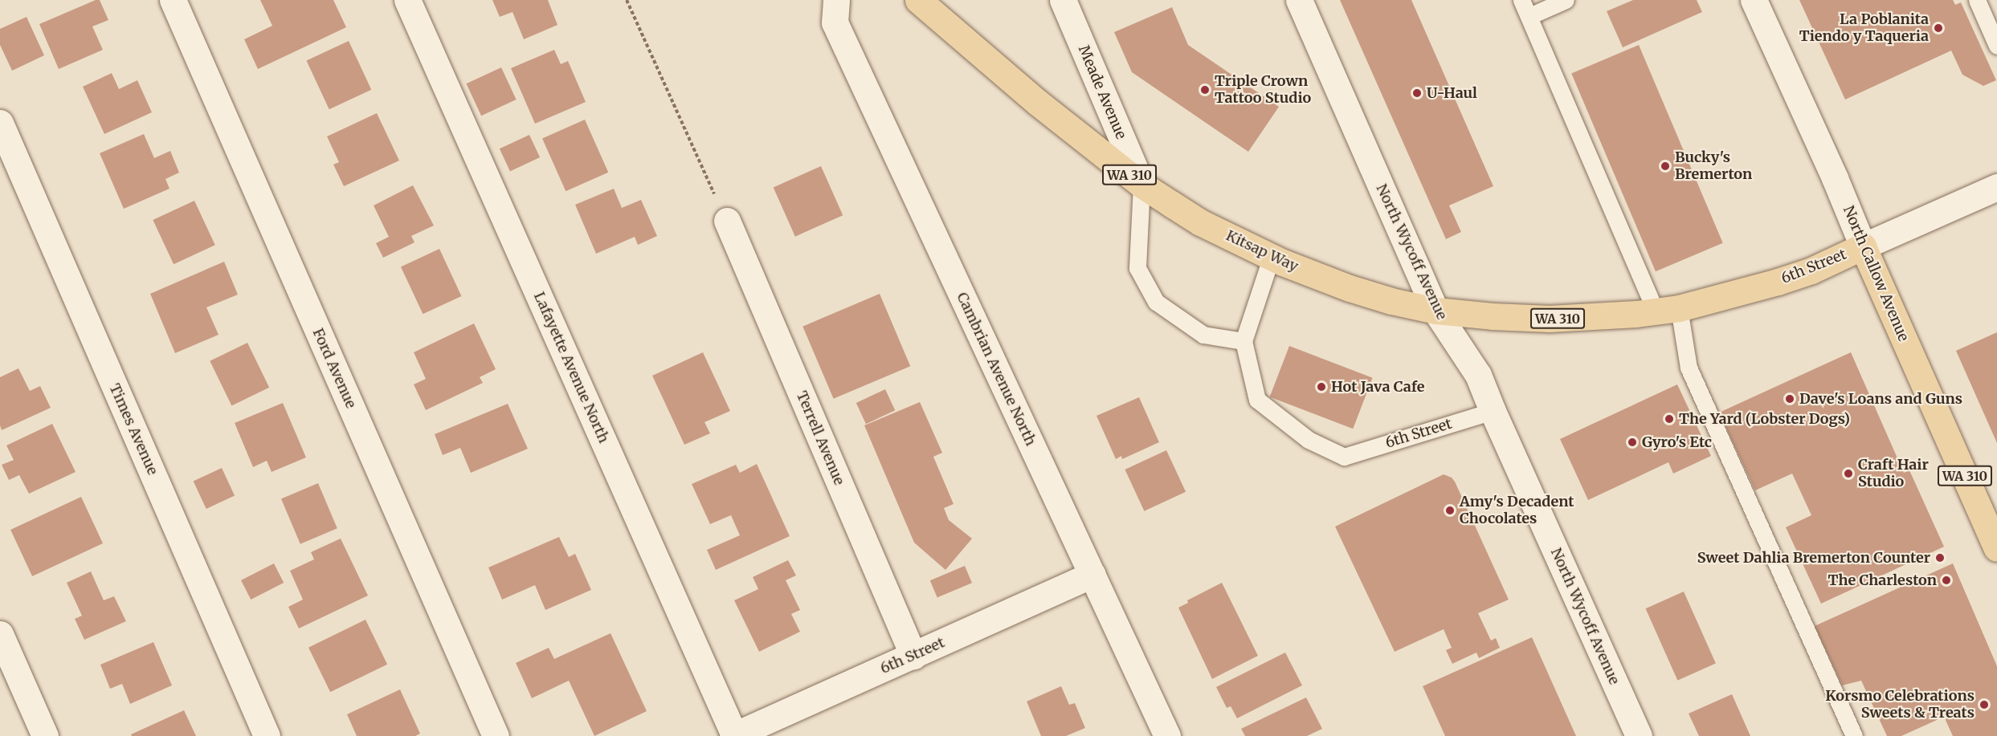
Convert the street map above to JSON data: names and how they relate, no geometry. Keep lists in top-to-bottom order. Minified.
{"streets":{"main road":["WA 310","Kitsap Way","6th Street","North Callow Avenue"],"street":["Meade Avenue","North Wycoff Avenue","Lafayette Avenue North","Ford Avenue","Cambrian Avenue North","Times Avenue","Terrell Avenue"]},"crossings":[["Meade Avenue","Kitsap Way"],["Kitsap Way","North Wycoff Avenue"],["Kitsap Way","6th Street"],["North Wycoff Avenue","6th Street"],["6th Street","North Callow Avenue"],["6th Street","Lafayette Avenue North"],["6th Street","Cambrian Avenue North"],["6th Street","Terrell Avenue"]],"places":["La Poblanita Tiendo y Taqueria","Triple Crown Tattoo Studio","U-Haul","Bucky's Bremerton","Hot Java Cafe","Dave's Loans and Guns","The Yard (Lobster Dogs)","Gyro's Etc","Craft Hair Studio","Amy's Decadent Chocolates","Sweet Dahlia Bremerton Counter","The Charleston","Korsmo Celebrations Sweets & Treats"]}
